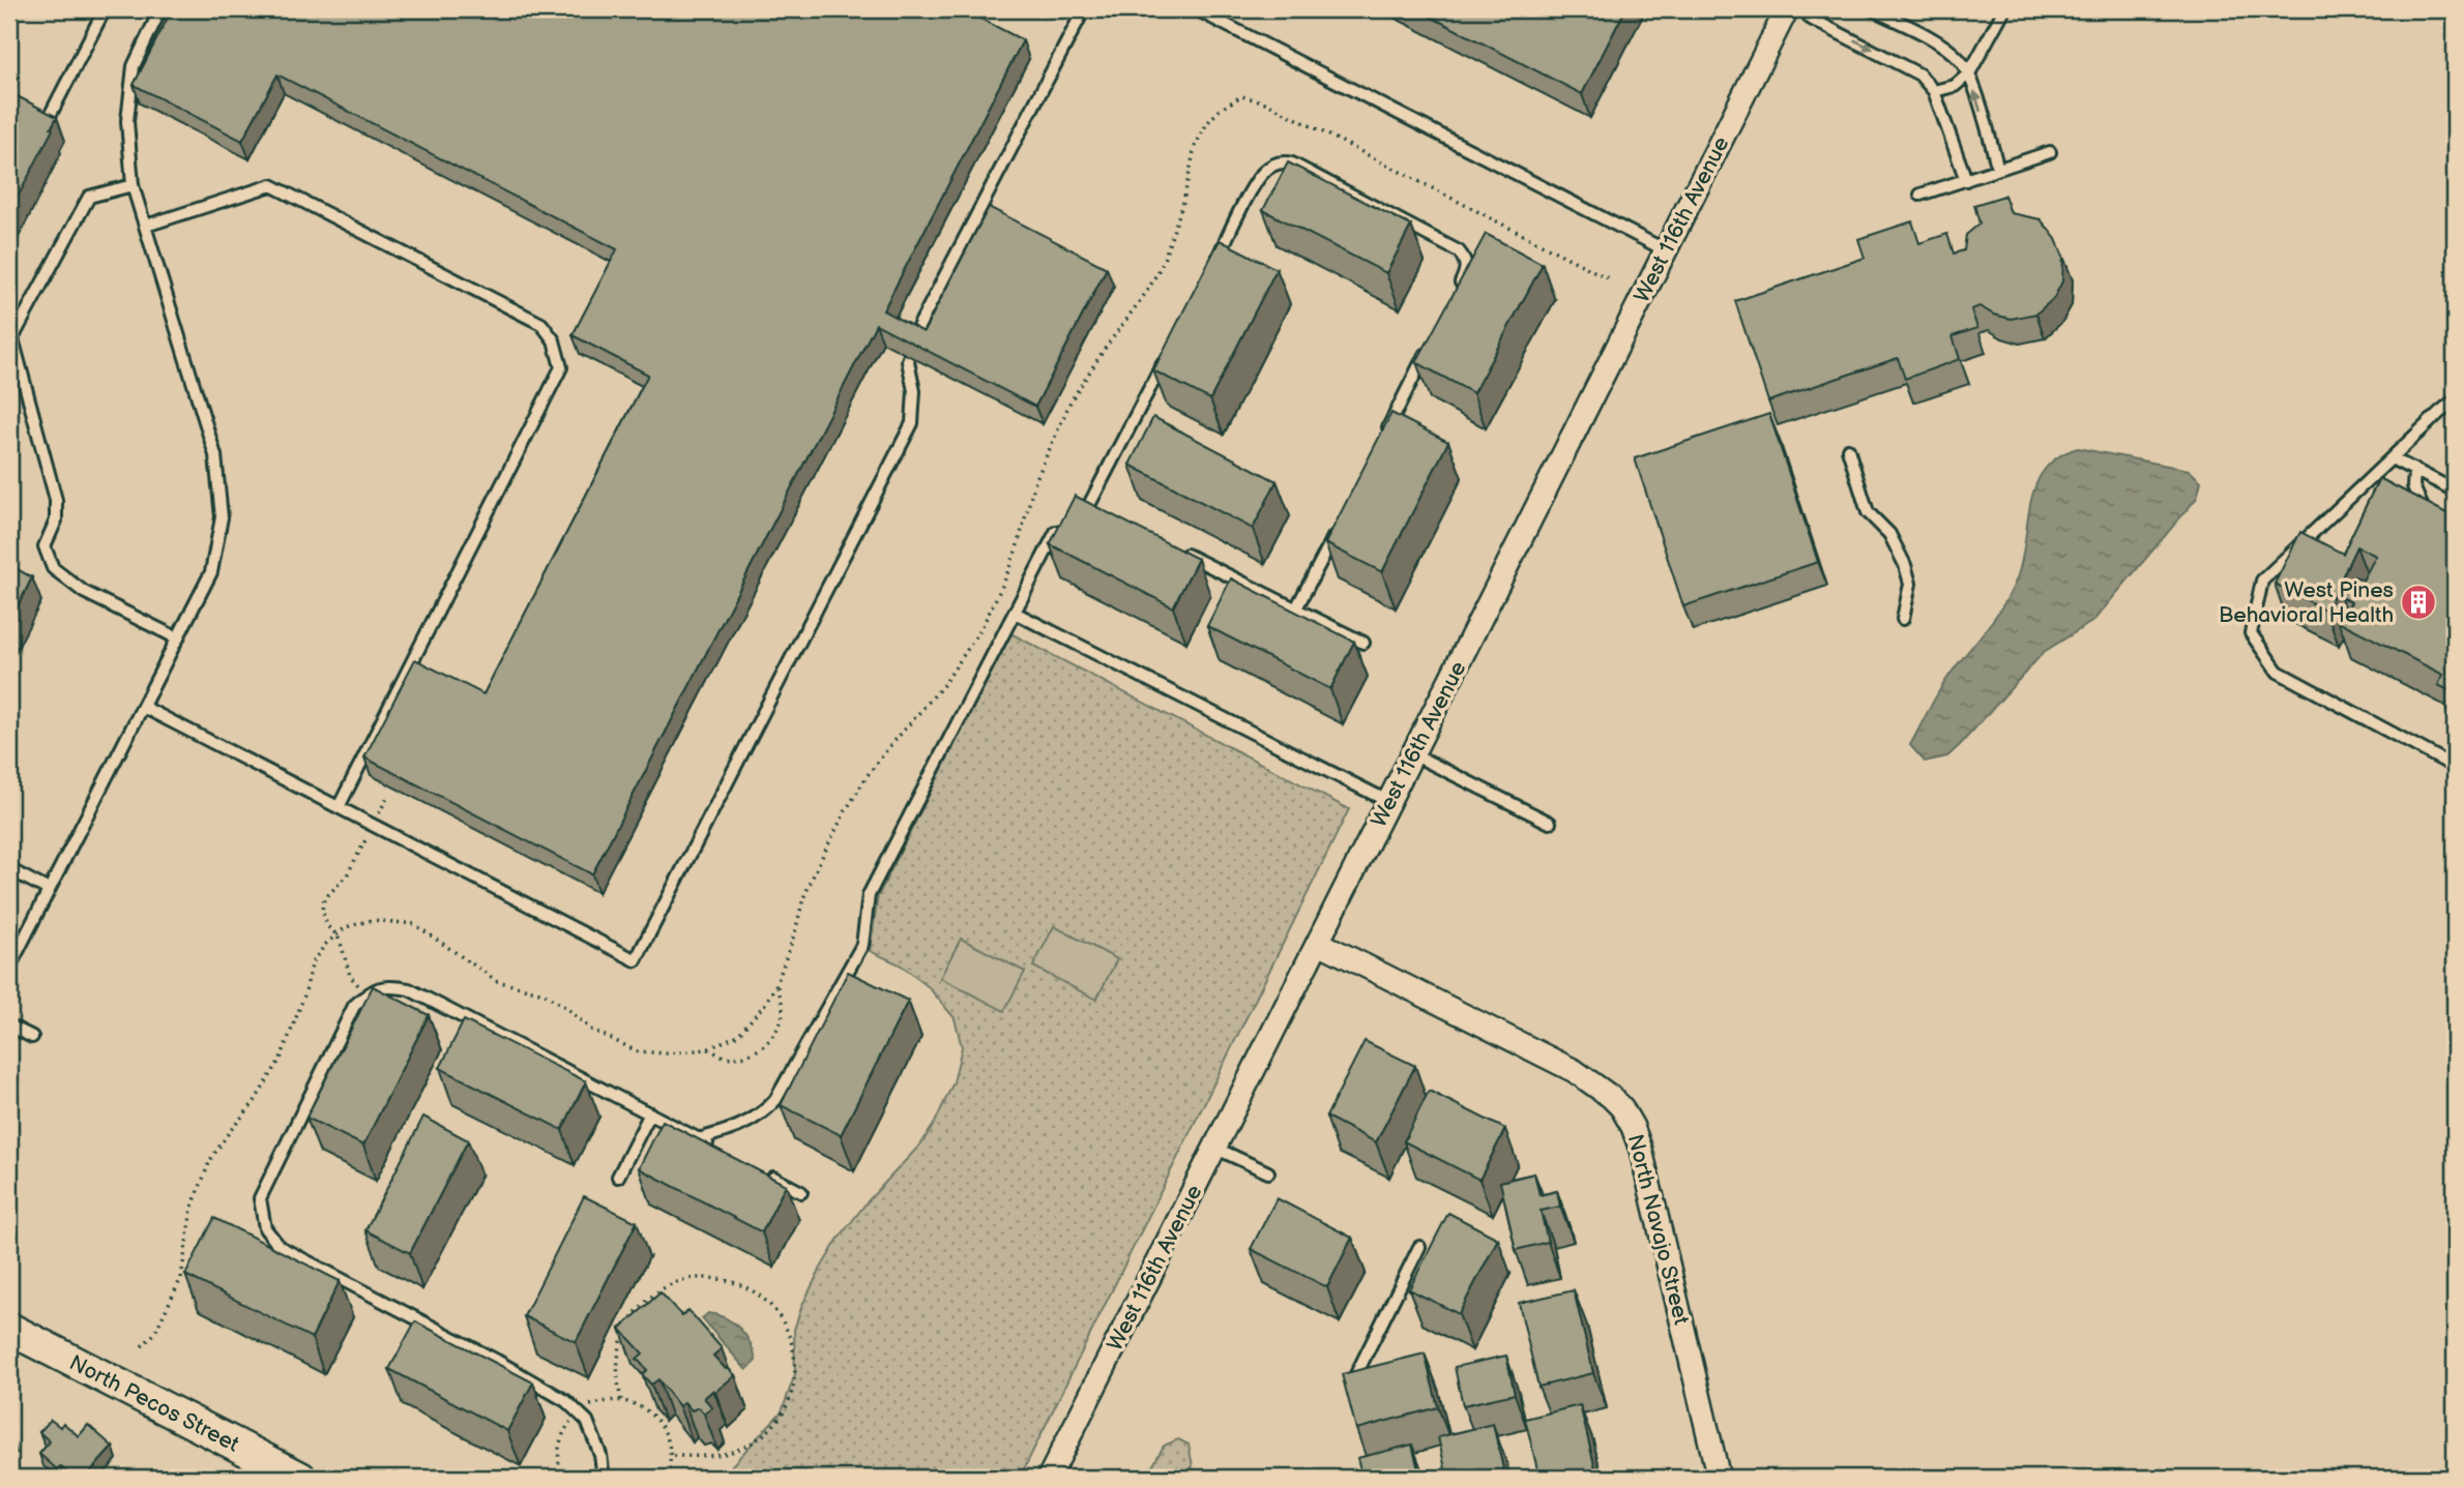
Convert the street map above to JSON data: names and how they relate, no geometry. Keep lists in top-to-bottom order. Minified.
{"streets":{"street":["West 116th Avenue","North Navajo Street","North Pecos Street"]},"crossings":[["West 116th Avenue","North Navajo Street"]],"places":{"building":["West Pines Behavioral Health"]}}
